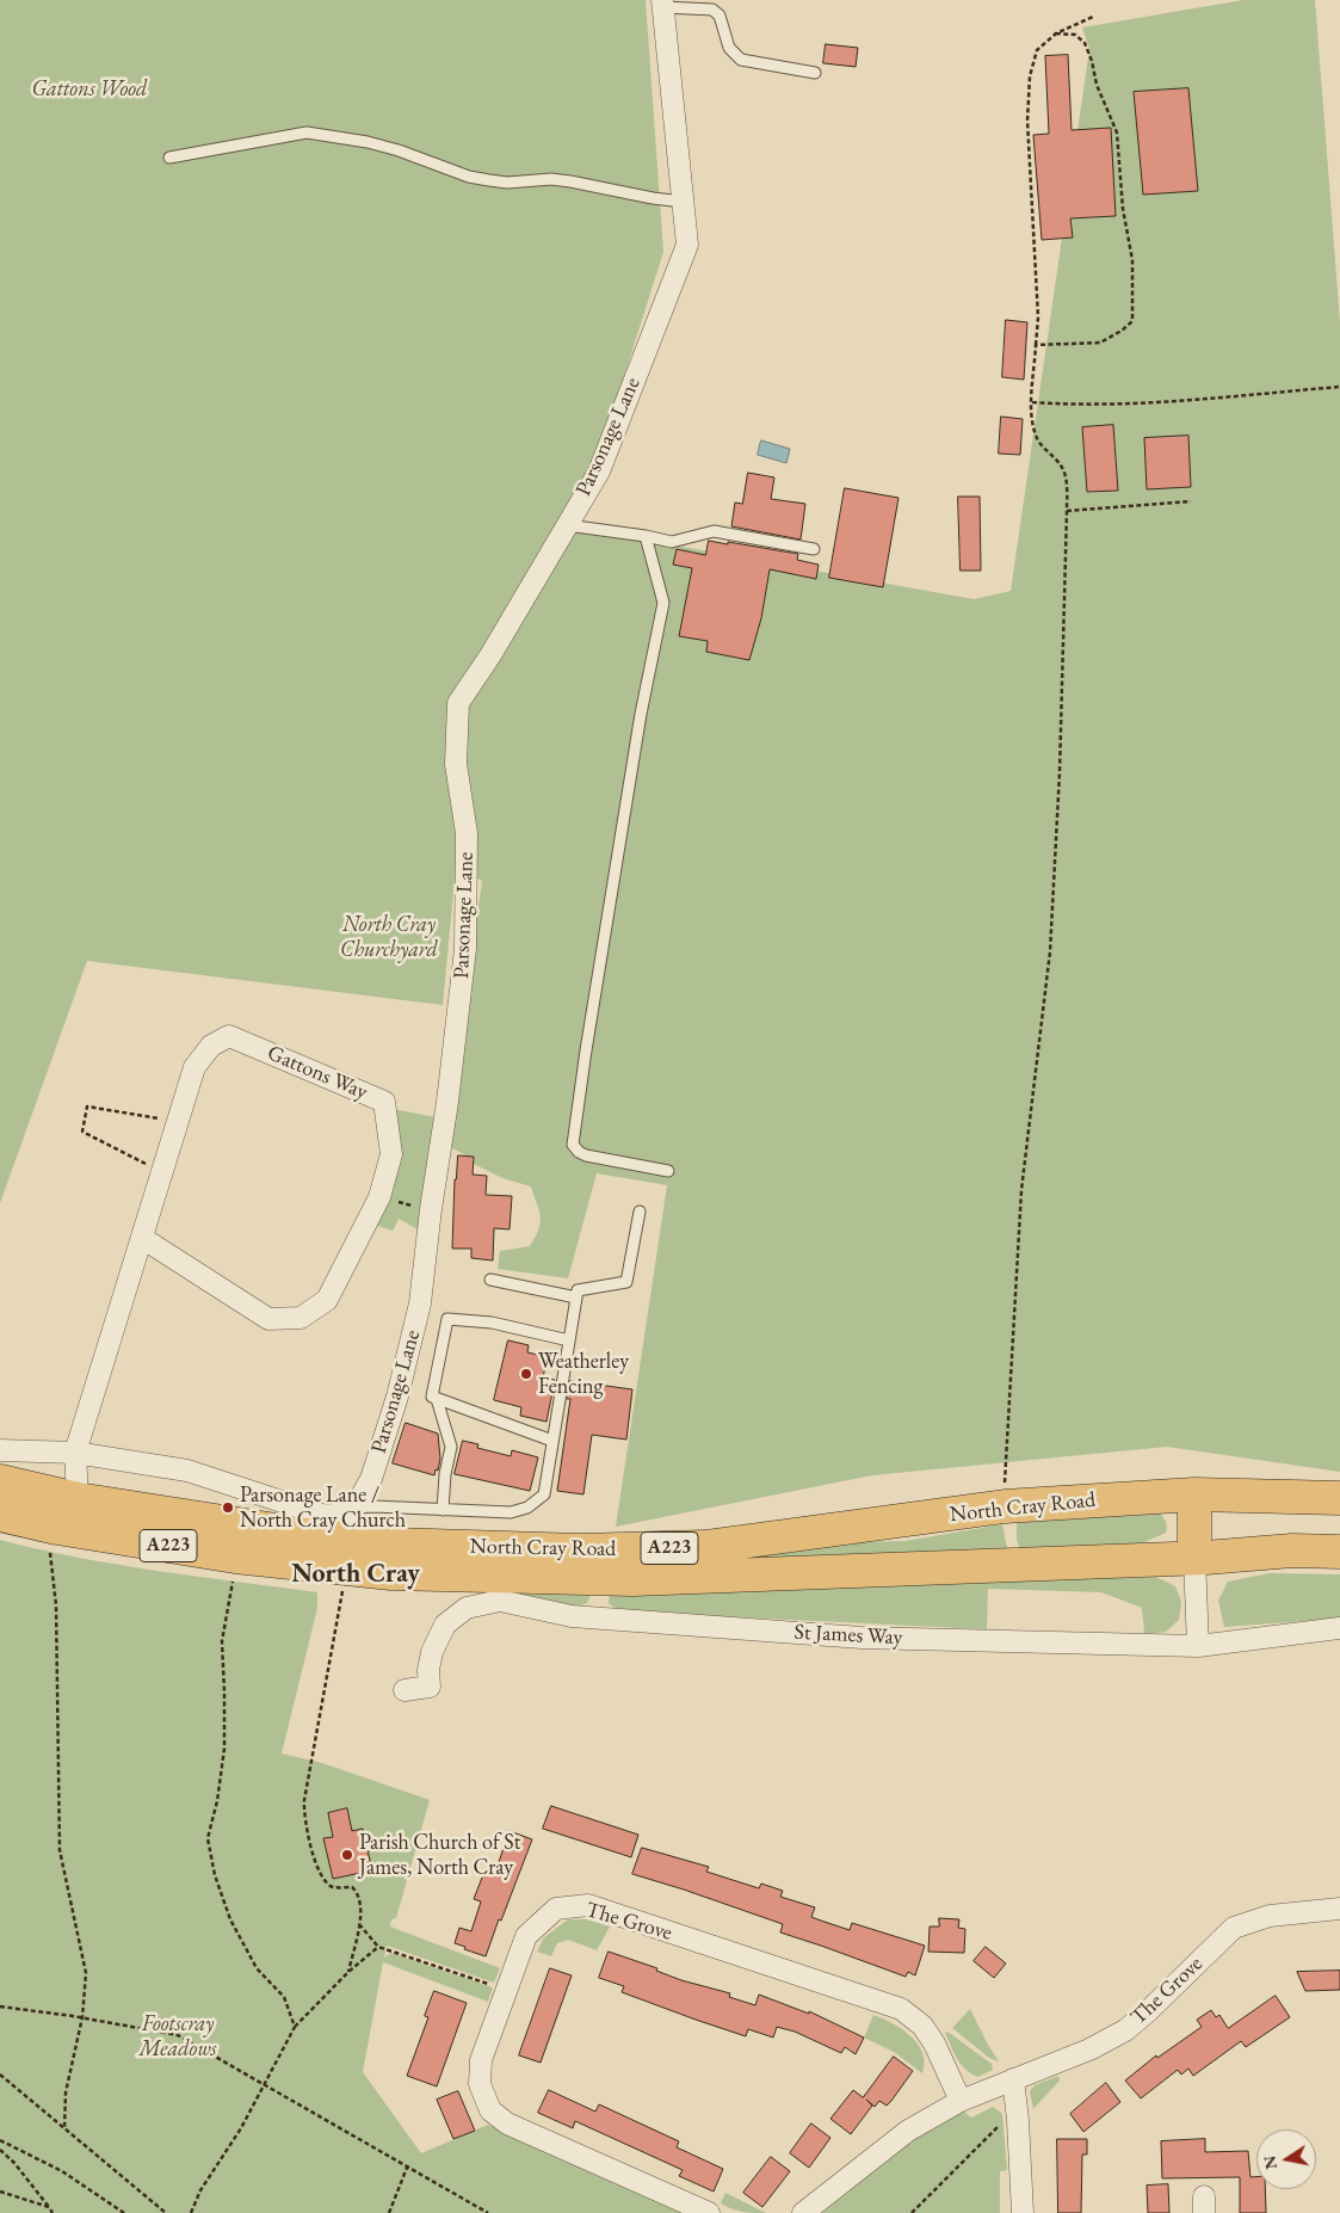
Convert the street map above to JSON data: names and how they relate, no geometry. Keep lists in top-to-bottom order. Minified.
{"streets":{"main road":["North Cray Road","A223"],"street":["Parsonage Lane","Gattons Way","St James Way","The Grove"]},"crossings":[["Gattons Way","North Cray Road"]],"districts":["North Cray"],"parks":["Gattons Wood","North Cray Churchyard","Footscray Meadows"],"places":["Weatherley Fencing","Parsonage Lane / North Cray Church","Parish Church of St James, North Cray"],"north":"left"}
